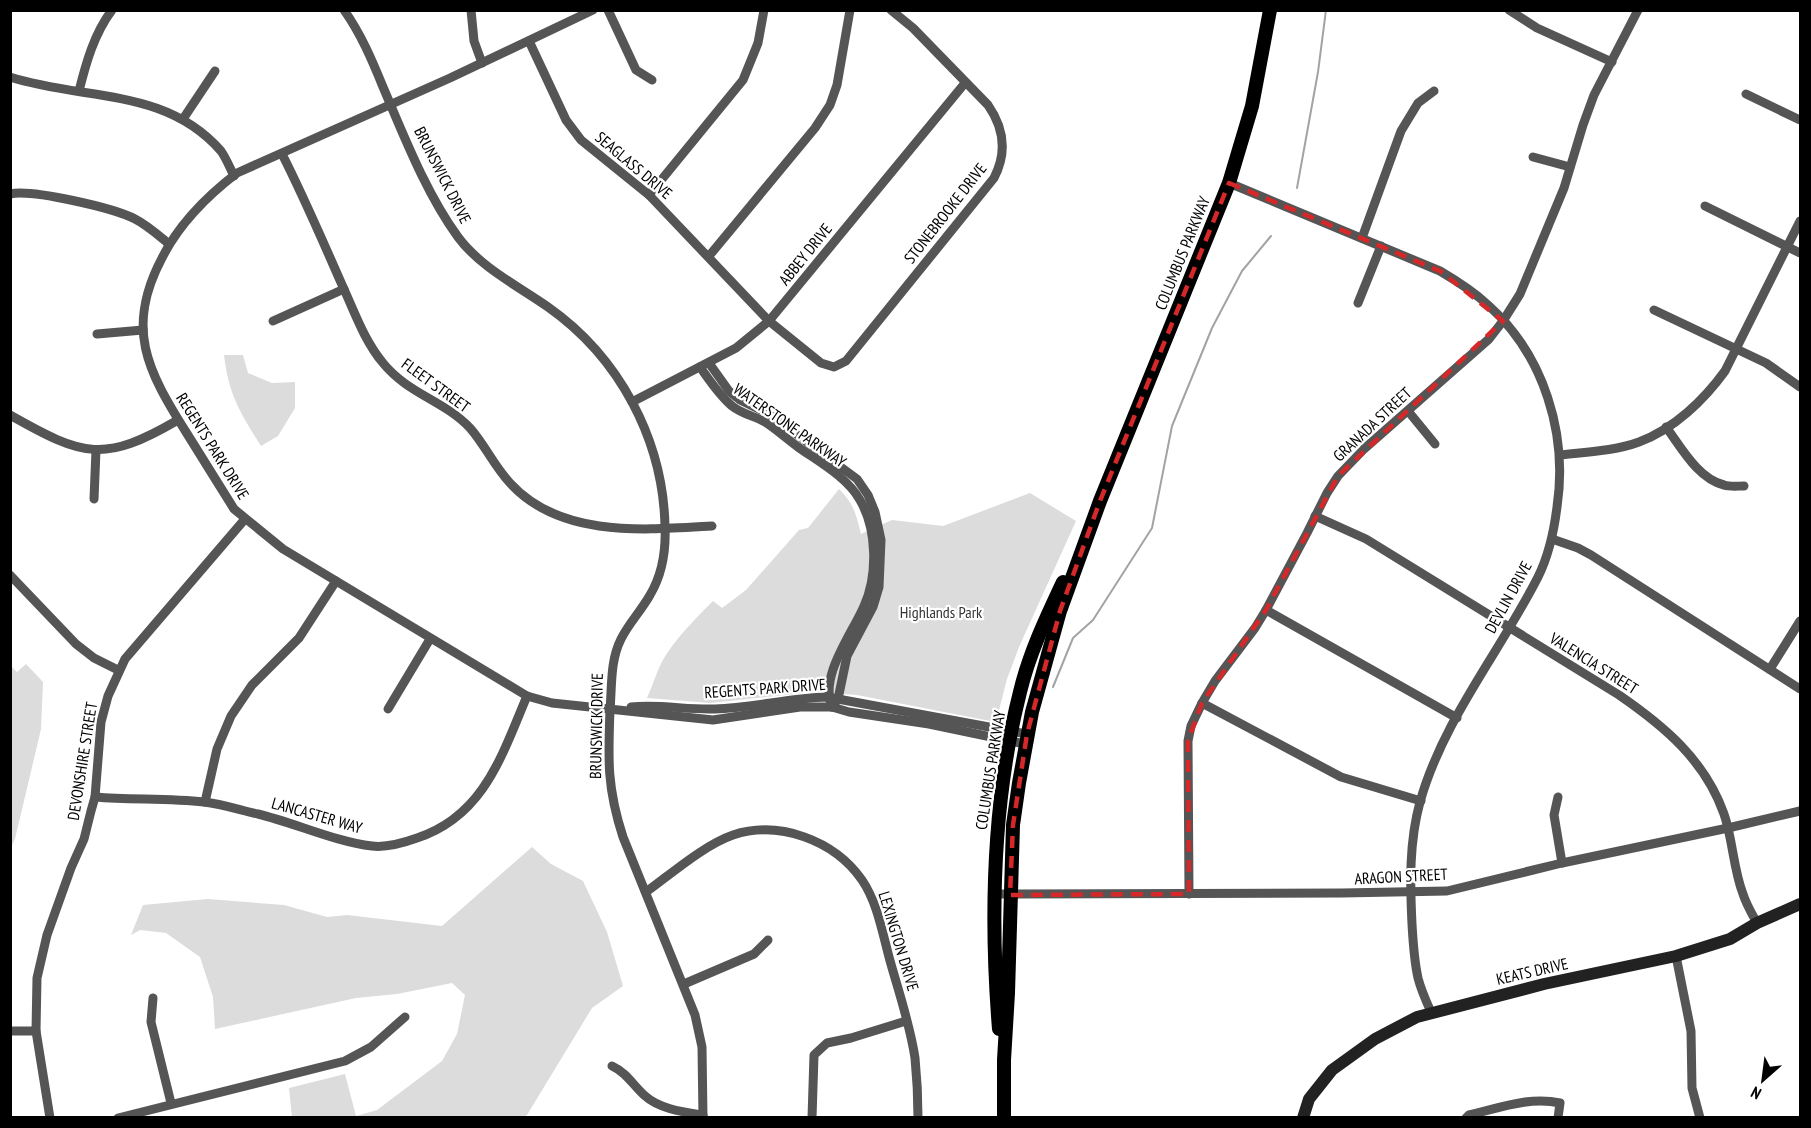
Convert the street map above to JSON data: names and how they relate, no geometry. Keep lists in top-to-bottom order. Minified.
{"streets":{"main road":["COLUMBUS PARKWAY"],"street":["SEAGLASS DRIVE","BRUNSWICK DRIVE","STONEBROOKE DRIVE","ABBEY DRIVE","FLEET STREET","GRANADA STREET","WATERSTONE PARKWAY","REGENTS PARK DRIVE","DEVLIN DRIVE","VALENCIA STREET","DEVONSHIRE STREET","LANCASTER WAY","ARAGON STREET","LEXINGTON DRIVE","KEATS DRIVE"]},"crossings":[["SEAGLASS DRIVE","STONEBROOKE DRIVE"],["SEAGLASS DRIVE","ABBEY DRIVE"],["SEAGLASS DRIVE","REGENTS PARK DRIVE"],["BRUNSWICK DRIVE","ABBEY DRIVE"],["BRUNSWICK DRIVE","FLEET STREET"],["BRUNSWICK DRIVE","REGENTS PARK DRIVE"],["BRUNSWICK DRIVE","LEXINGTON DRIVE"],["STONEBROOKE DRIVE","ABBEY DRIVE"],["COLUMBUS PARKWAY","REGENTS PARK DRIVE"],["COLUMBUS PARKWAY","DEVLIN DRIVE"],["COLUMBUS PARKWAY","ARAGON STREET"],["ABBEY DRIVE","WATERSTONE PARKWAY"],["FLEET STREET","REGENTS PARK DRIVE"],["GRANADA STREET","DEVLIN DRIVE"],["GRANADA STREET","VALENCIA STREET"],["GRANADA STREET","ARAGON STREET"],["WATERSTONE PARKWAY","REGENTS PARK DRIVE"],["REGENTS PARK DRIVE","DEVONSHIRE STREET"],["REGENTS PARK DRIVE","LANCASTER WAY"],["DEVLIN DRIVE","VALENCIA STREET"],["DEVLIN DRIVE","ARAGON STREET"],["DEVLIN DRIVE","KEATS DRIVE"],["VALENCIA STREET","ARAGON STREET"],["VALENCIA STREET","KEATS DRIVE"],["DEVONSHIRE STREET","LANCASTER WAY"]],"parks":["Highlands Park"],"north":"bottom left"}
